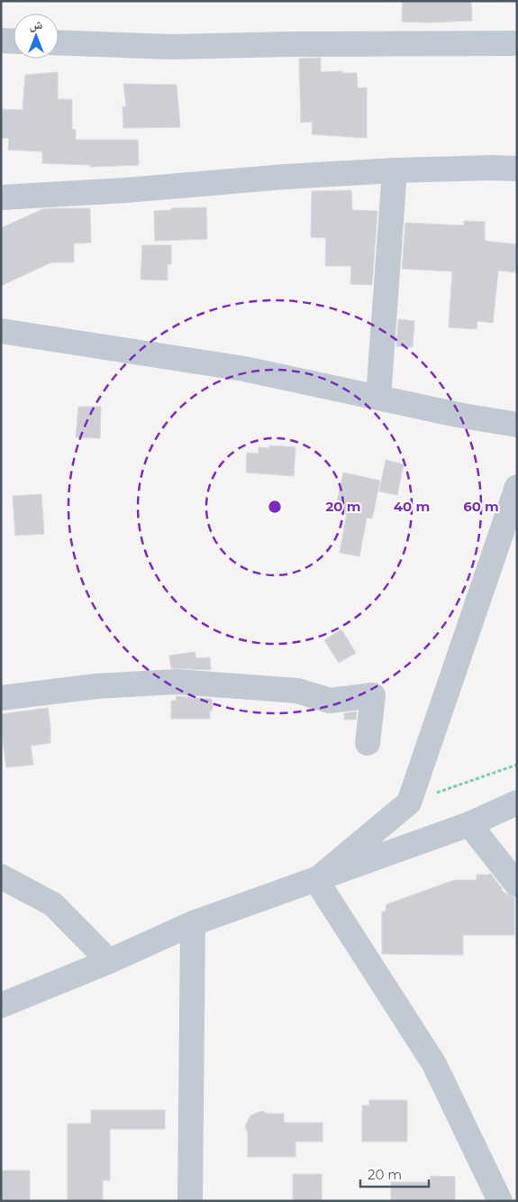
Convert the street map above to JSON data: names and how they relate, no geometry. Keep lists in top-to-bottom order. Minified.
{"scale_bar":"20 m","north":"top","rings":["20 m","40 m","60 m"]}
